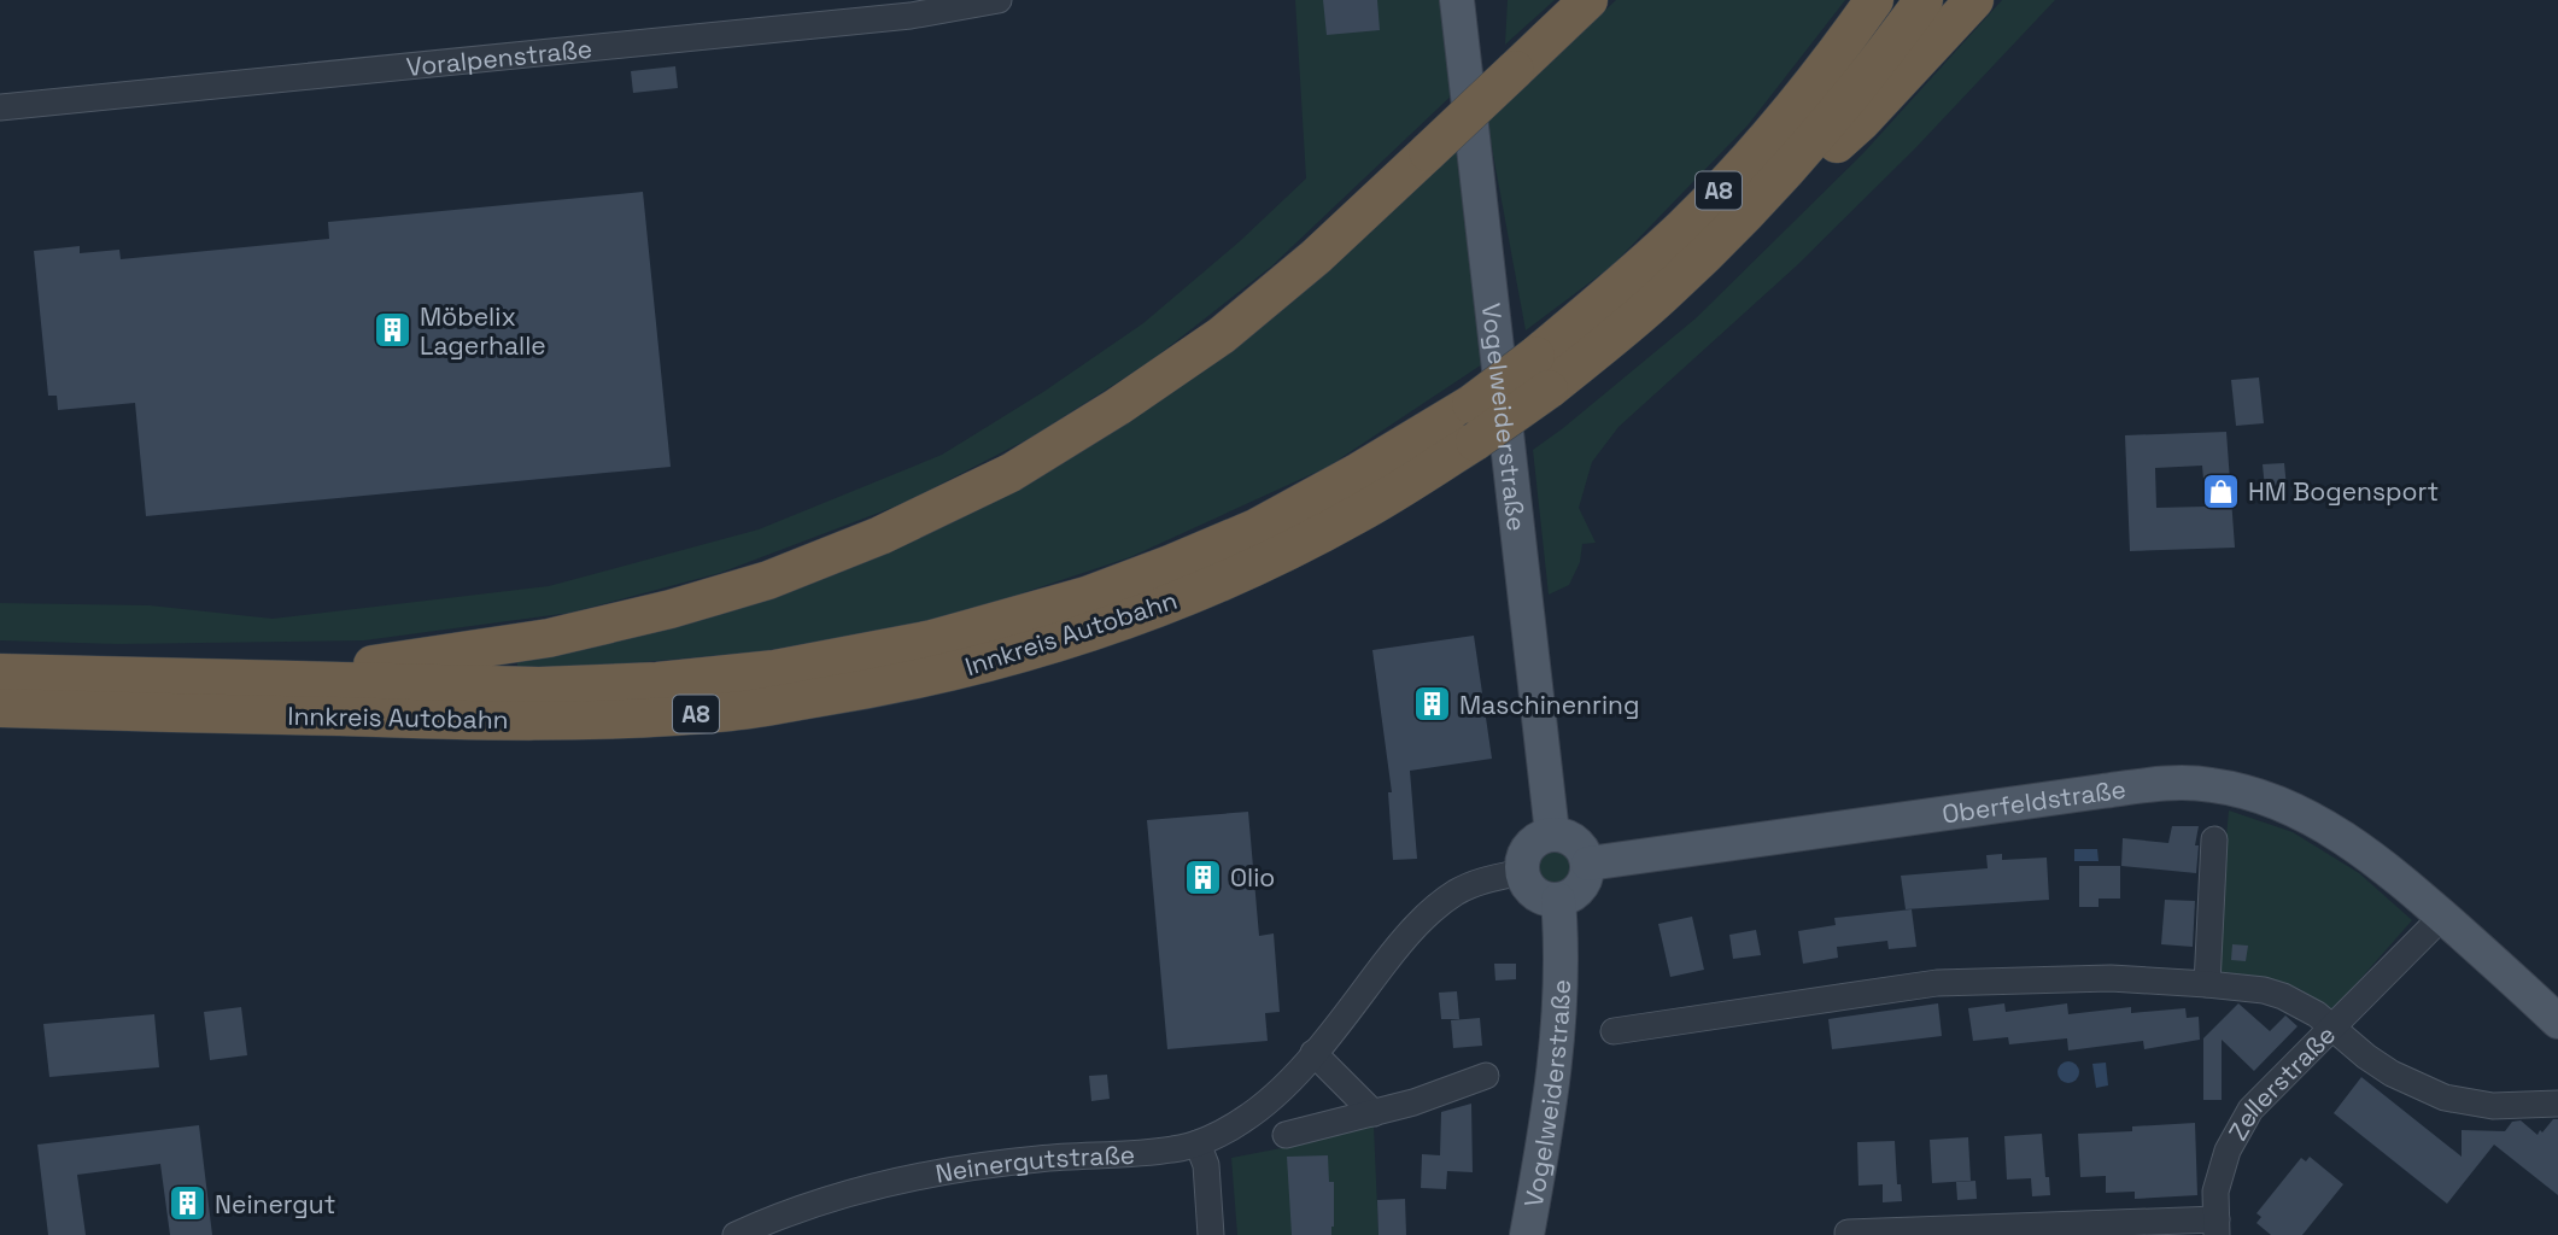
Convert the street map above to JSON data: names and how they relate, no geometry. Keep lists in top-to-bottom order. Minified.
{"streets":{"highway":["A8","Innkreis Autobahn"],"main road":["Vogelweiderstraße","Oberfeldstraße"],"street":["Voralpenstraße","Zellerstraße","Neinergutstraße"]},"crossings":[["Vogelweiderstraße","Oberfeldstraße"],["Vogelweiderstraße","Neinergutstraße"],["Oberfeldstraße","Neinergutstraße"]],"places":{"building":["Möbelix Lagerhalle","Maschinenring","Olio","Neinergut"],"shop":["HM Bogensport"]}}
